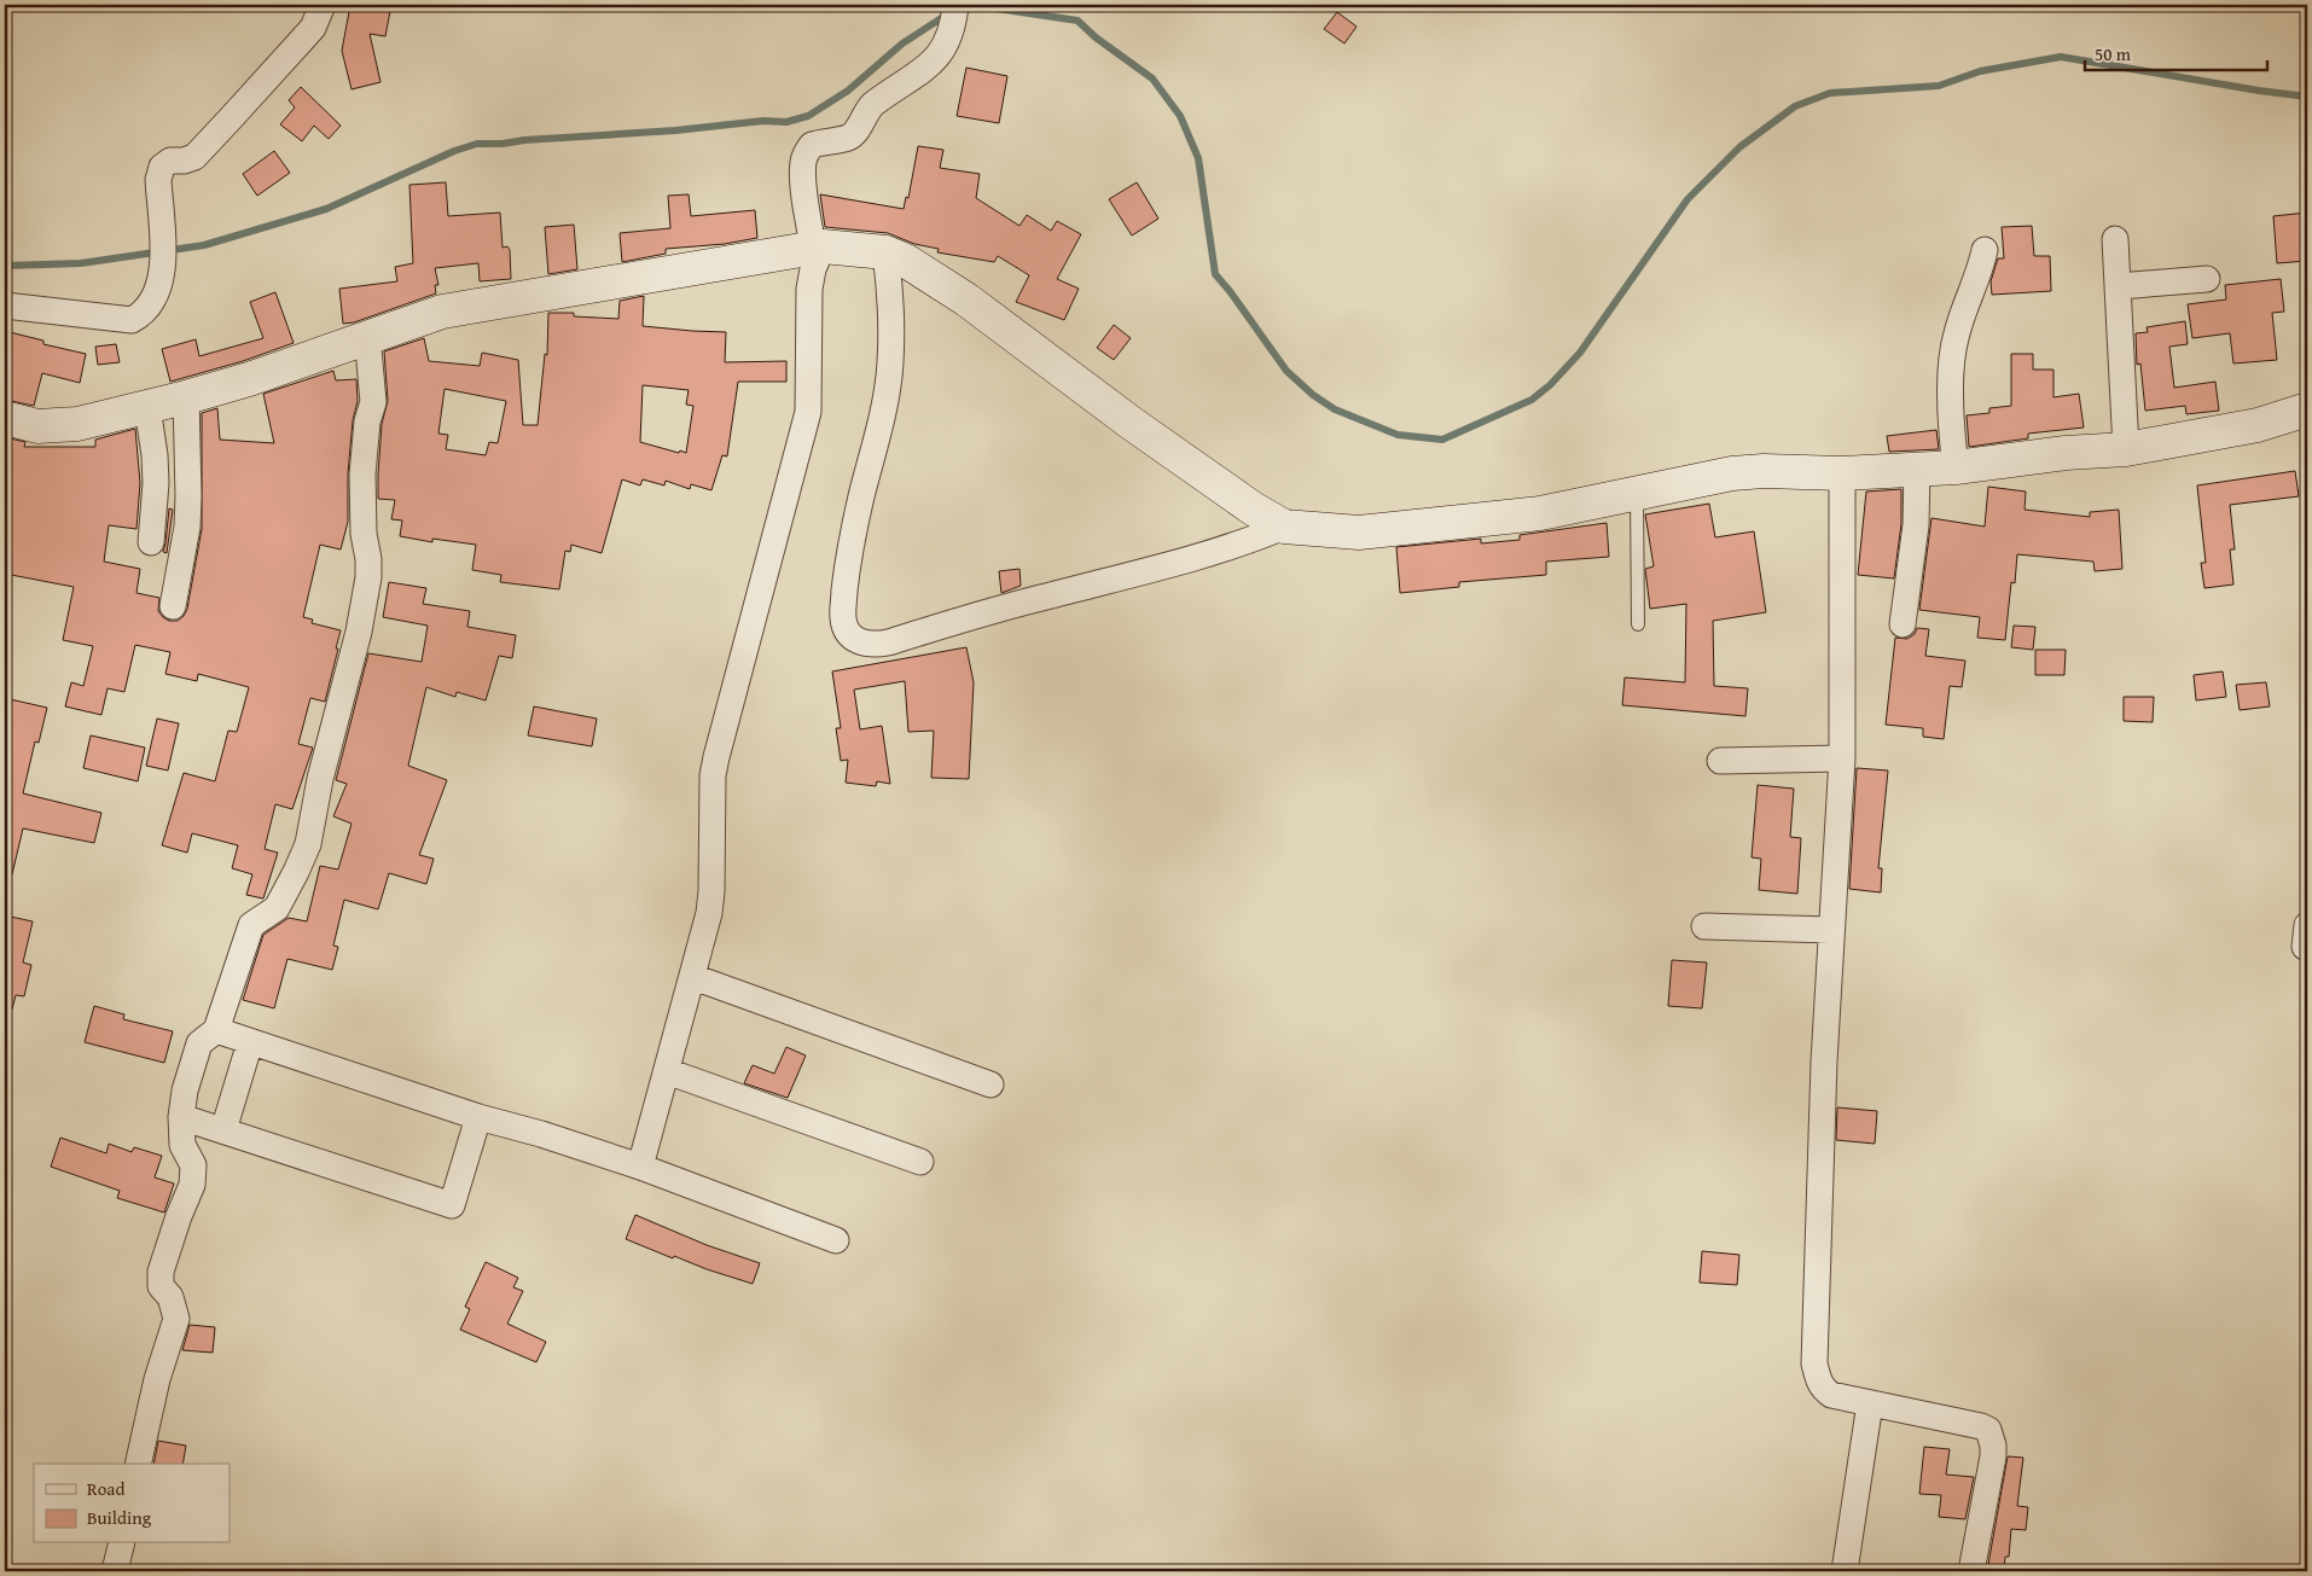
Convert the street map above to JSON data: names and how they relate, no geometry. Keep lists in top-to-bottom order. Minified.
{"legend":["Road","Building"],"scale_bar":"50 m"}
